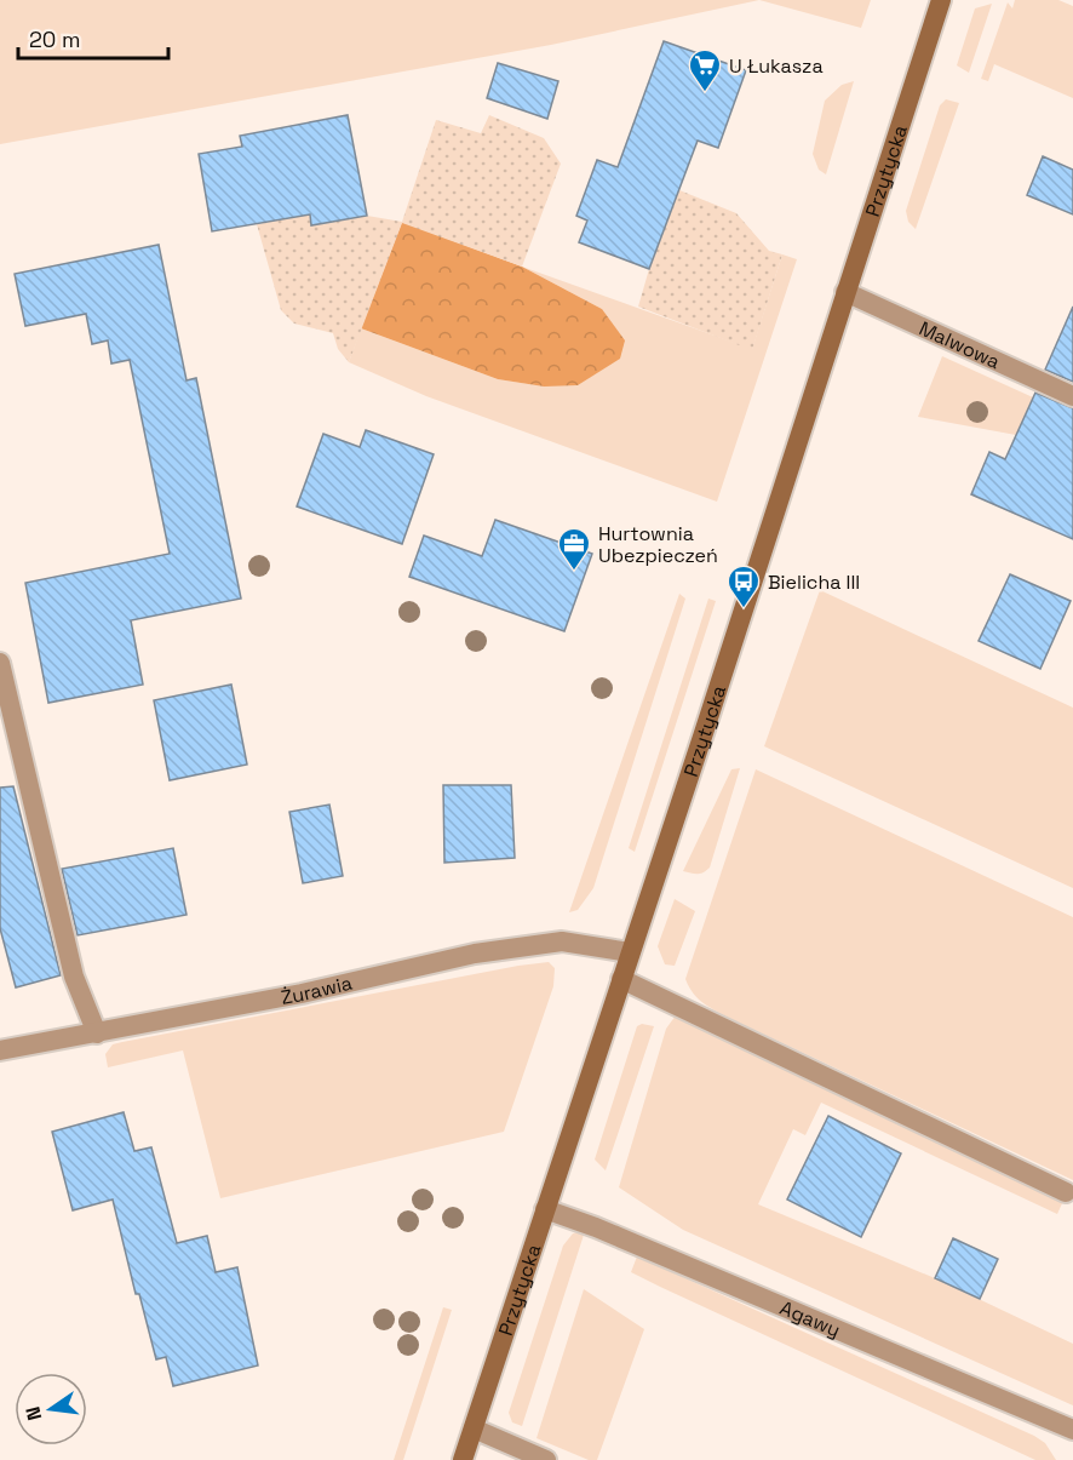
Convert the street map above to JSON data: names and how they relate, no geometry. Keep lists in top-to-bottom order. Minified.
{"streets":{"main road":["Przytycka"],"street":["Malwowa","Żurawia","Agawy"]},"crossings":[["Przytycka","Malwowa"],["Przytycka","Żurawia"],["Przytycka","Agawy"]],"places":{"supermarket":["U Łukasza"],"office":["Hurtownia Ubezpieczeń"],"bus stop":["Bielicha III"]},"scale_bar":"20 m","north":"left"}
